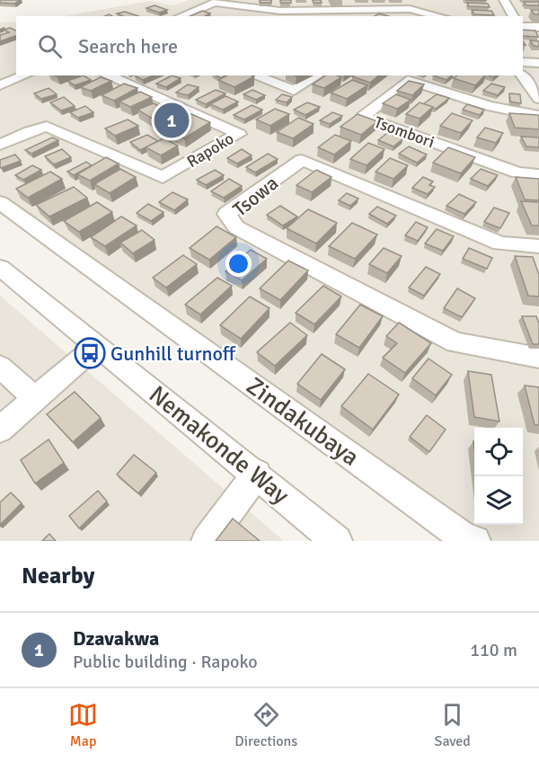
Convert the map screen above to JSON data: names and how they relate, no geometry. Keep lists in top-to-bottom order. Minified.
{"streets":{"street":["Tsombori","Rapoko","Tsowa","Zindakubaya","Nemakonde Way"]},"places":{"bus stop":["Gunhill turnoff"]},"page":{"search":"Search here","pins":"1","heading":"Nearby","list":[{"mark":"1","name":"Dzavakwa","note":"Public building · Rapoko","value":"110 m"}],"nav":["Map","Directions","Saved"]}}
